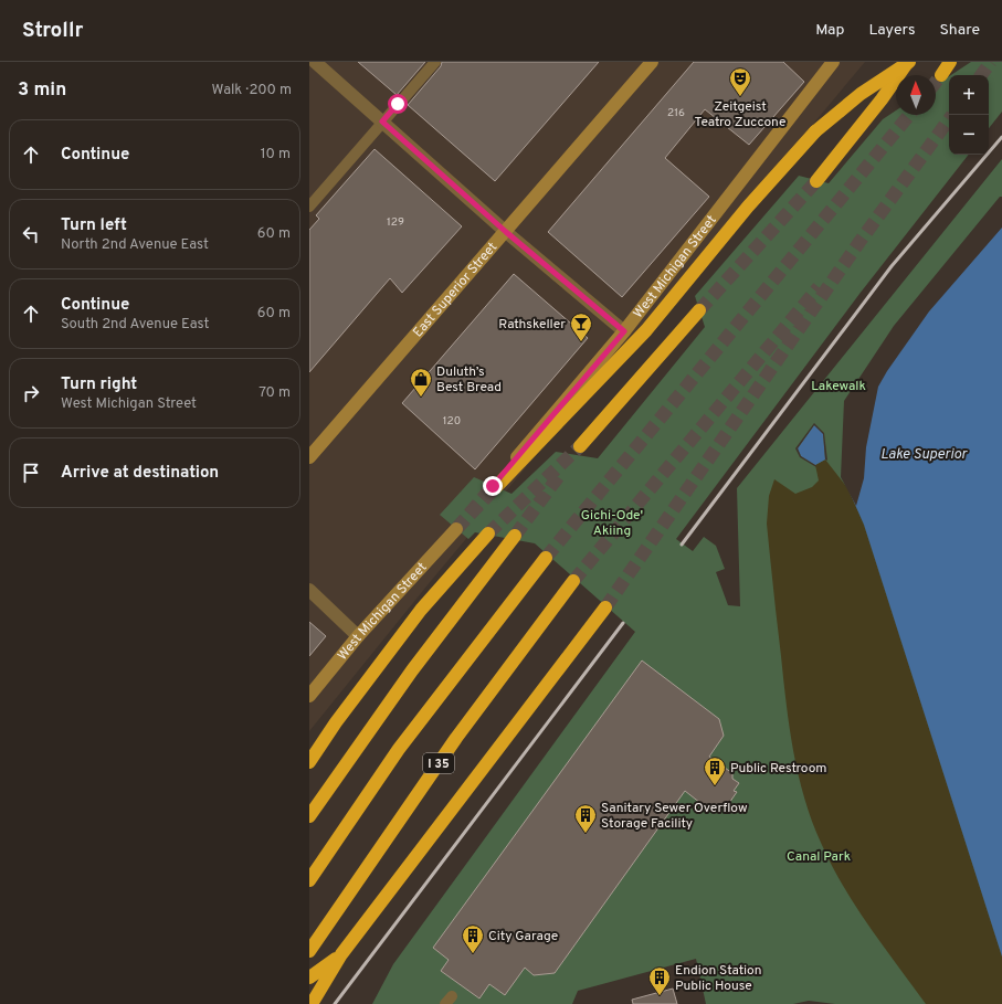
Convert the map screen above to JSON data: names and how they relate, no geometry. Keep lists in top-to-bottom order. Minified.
{"streets":{"highway":["I 35"],"street":["West Michigan Street","East Superior Street"]},"water":["Lake Superior"],"parks":["Lakewalk","Gichi-Ode' Akiing","Canal Park"],"places":{"theatre":["Zeitgeist Teatro Zuccone"],"bar":["Rathskeller"],"shop":["Duluth’s Best Bread"],"building":["Public Restroom","Sanitary Sewer Overflow Storage Facility","City Garage","Endion Station Public House"]},"house_numbers":["216","129","120"],"north":"top","page":{"header":"Strollr","nav":["Map","Layers","Share"],"heading":["3 min","Walk · 200 m"],"map_buttons":["+","−"],"list":[["Continue","10 m"],["Turn left","North 2nd Avenue East","60 m"],["Continue","South 2nd Avenue East","60 m"],["Turn right","West Michigan Street","70 m"],"Arrive at destination"]}}
